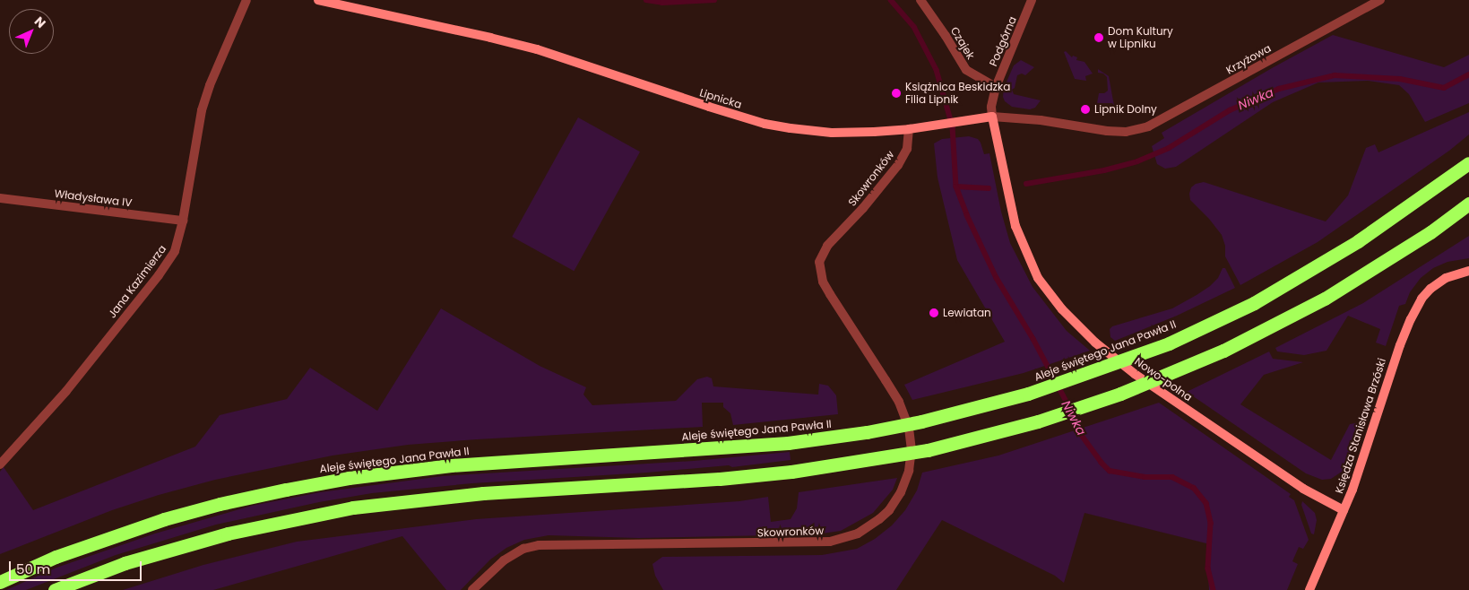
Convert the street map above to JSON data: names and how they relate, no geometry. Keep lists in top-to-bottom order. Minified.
{"streets":{"highway":["Aleje świętego Jana Pawła II"],"street":["Podgórna","Czajek","Krzyżowa","Lipnicka","Skowronków","Władysława IV","Jana Kazimierza","Nowo-polna","Księdza Stanisława Brzóski"]},"crossings":[["Podgórna","Czajek"],["Podgórna","Lipnicka"],["Podgórna","Nowo-polna"],["Krzyżowa","Lipnicka"],["Lipnicka","Skowronków"],["Lipnicka","Nowo-polna"],["Władysława IV","Jana Kazimierza"],["Nowo-polna","Księdza Stanisława Brzóski"]],"water":["Niwka"],"places":["Dom Kultury w Lipniku","Książnica Beskidzka Filia Lipnik","Lipnik Dolny","Lewiatan"],"scale_bar":"50 m","north":"top right"}
